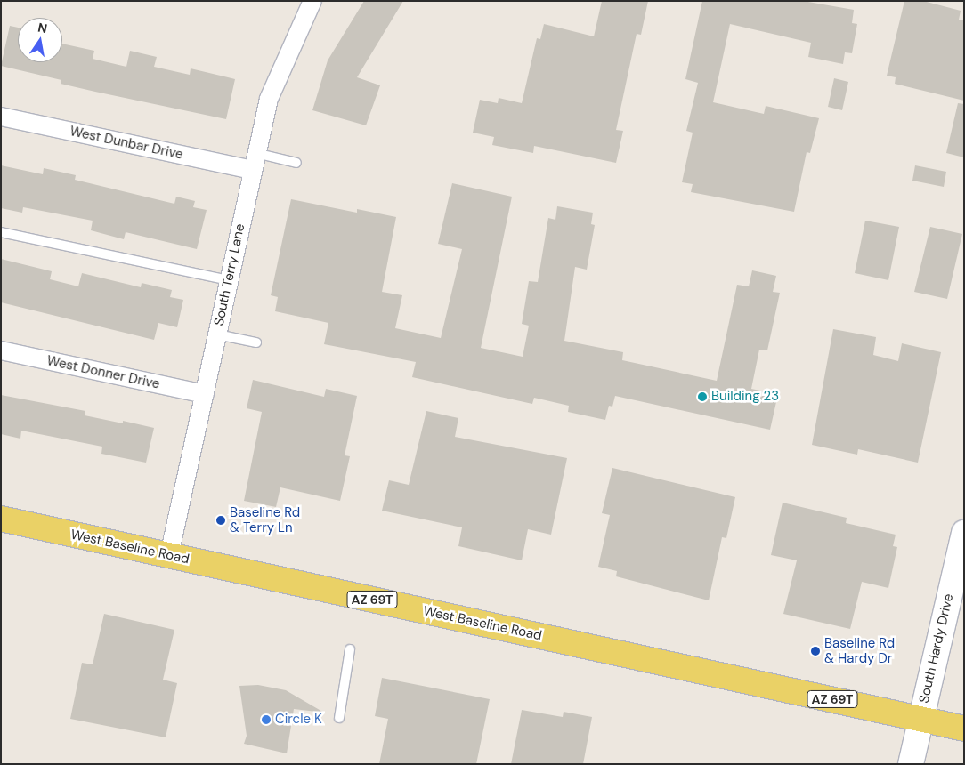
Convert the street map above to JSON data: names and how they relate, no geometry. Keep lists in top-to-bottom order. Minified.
{"streets":{"main road":["West Baseline Road","AZ 69T"],"street":["West Dunbar Drive","South Terry Lane","West Donner Drive","South Hardy Drive"]},"crossings":[["West Dunbar Drive","South Terry Lane"],["South Terry Lane","West Donner Drive"],["South Terry Lane","West Baseline Road"],["West Baseline Road","South Hardy Drive"]],"places":["Building 23","Baseline Rd & Terry Ln","Baseline Rd & Hardy Dr","Circle K"],"north":"top"}
